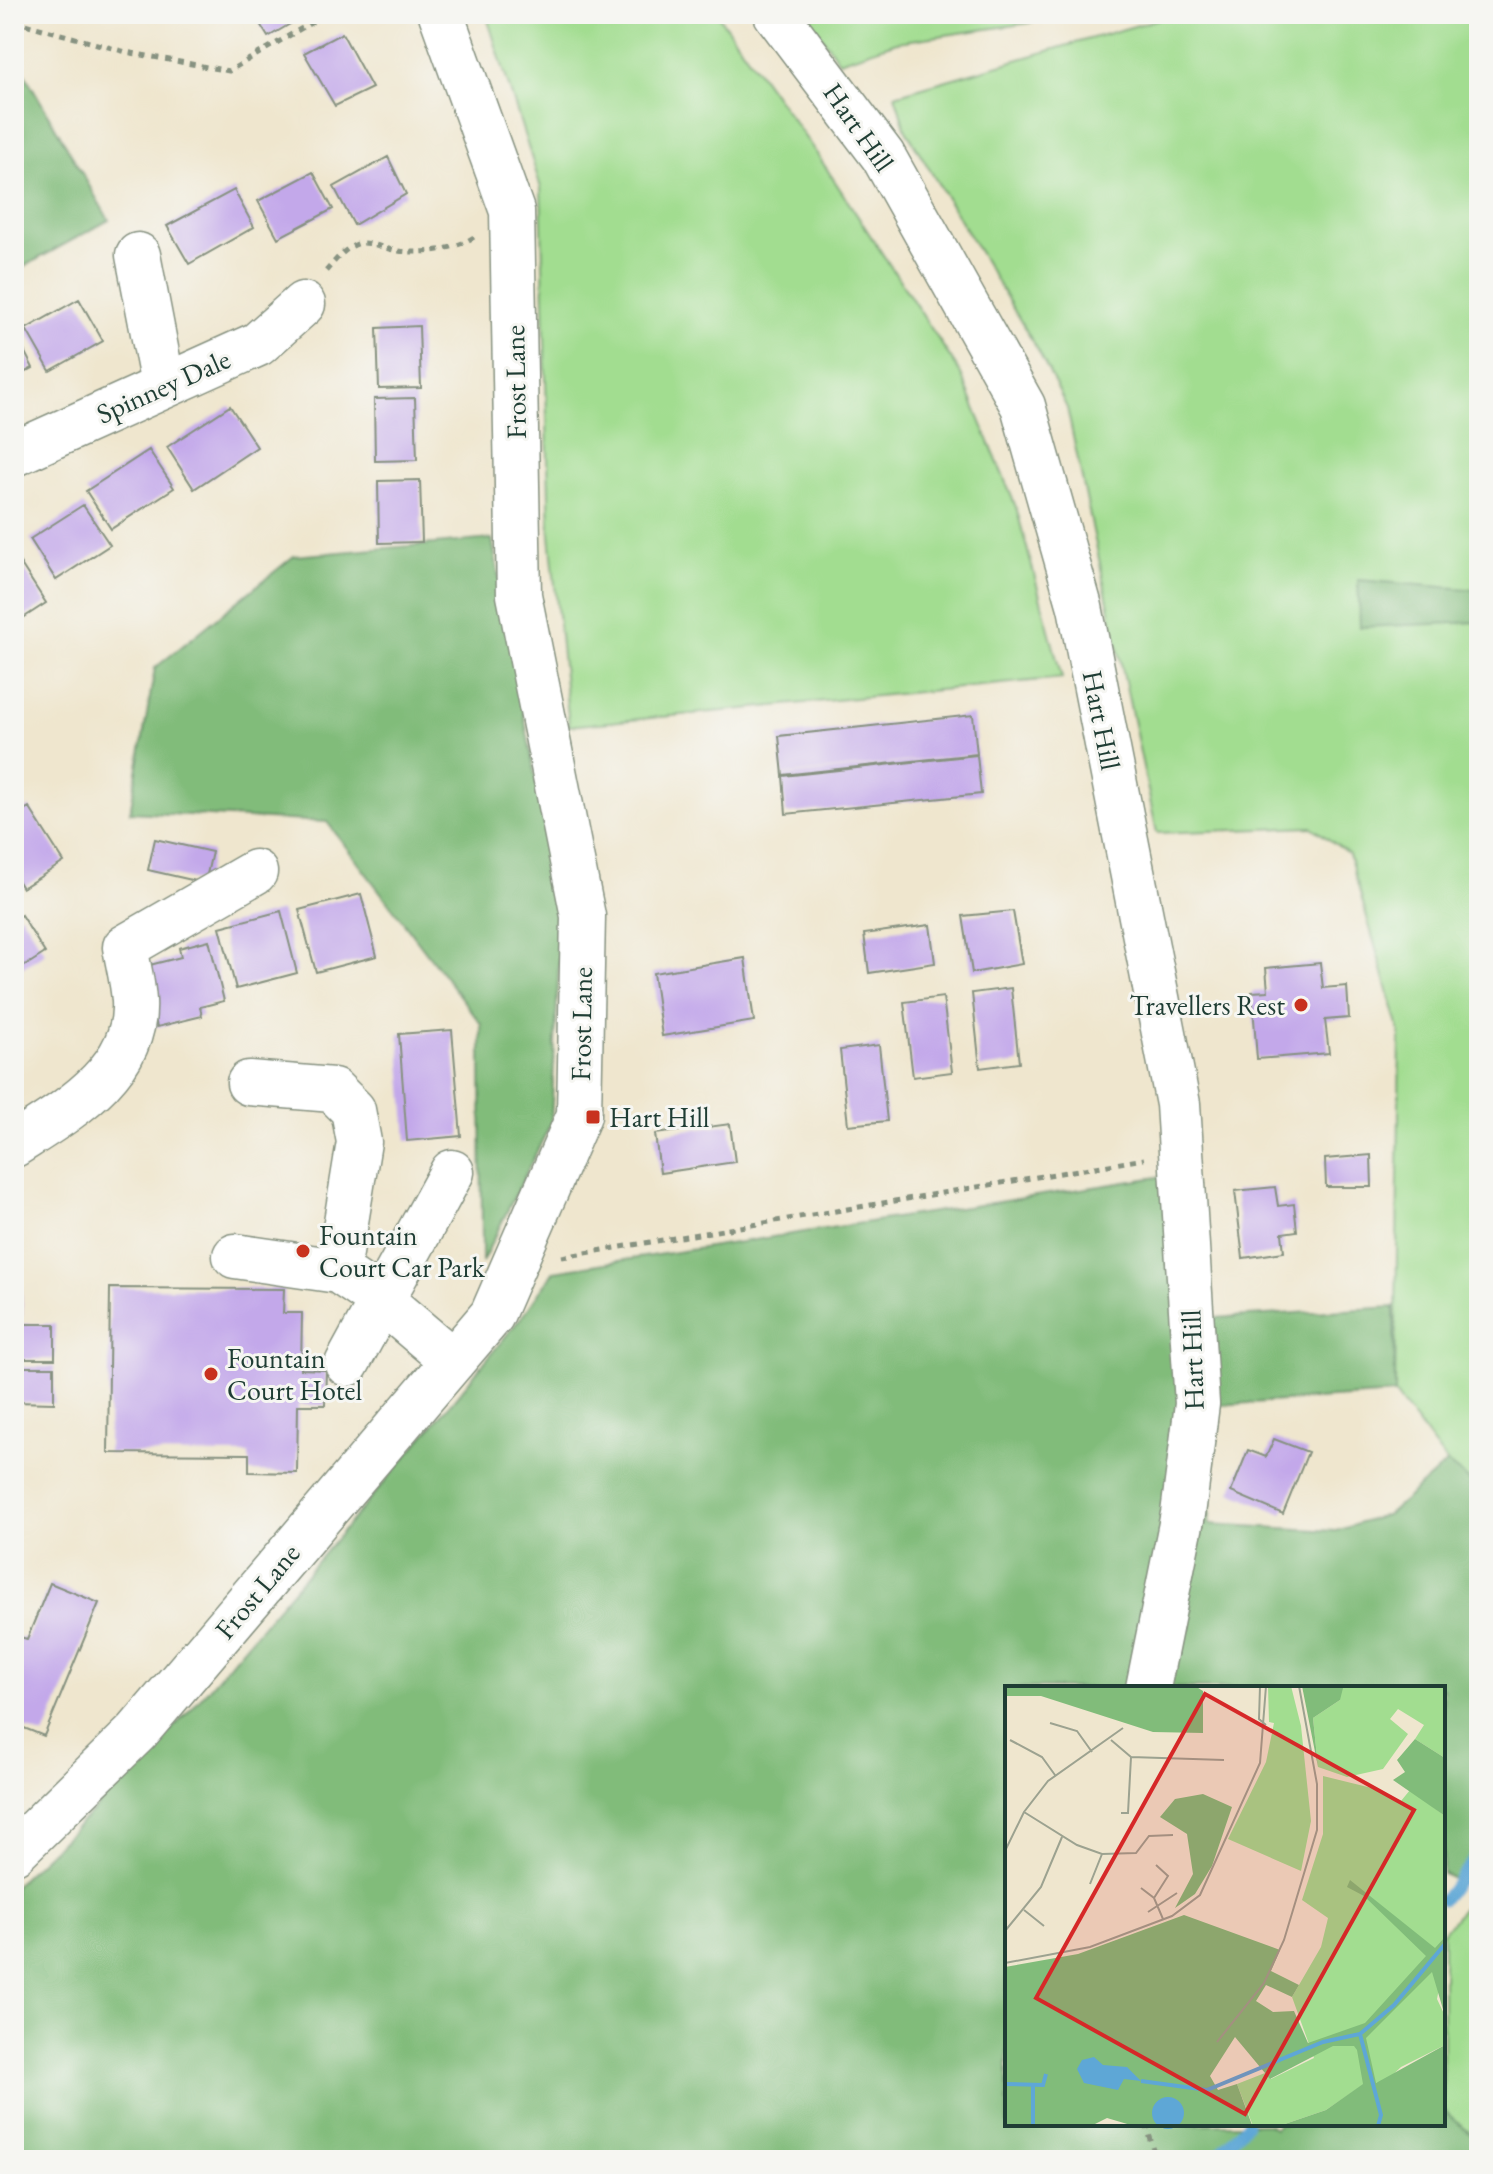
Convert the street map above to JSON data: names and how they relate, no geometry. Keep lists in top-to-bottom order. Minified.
{"streets":{"street":["Hart Hill","Frost Lane","Spinney Dale"]},"places":{"other":["Travellers Rest","Fountain Court Car Park","Fountain Court Hotel"],"transit":["Hart Hill"]}}
